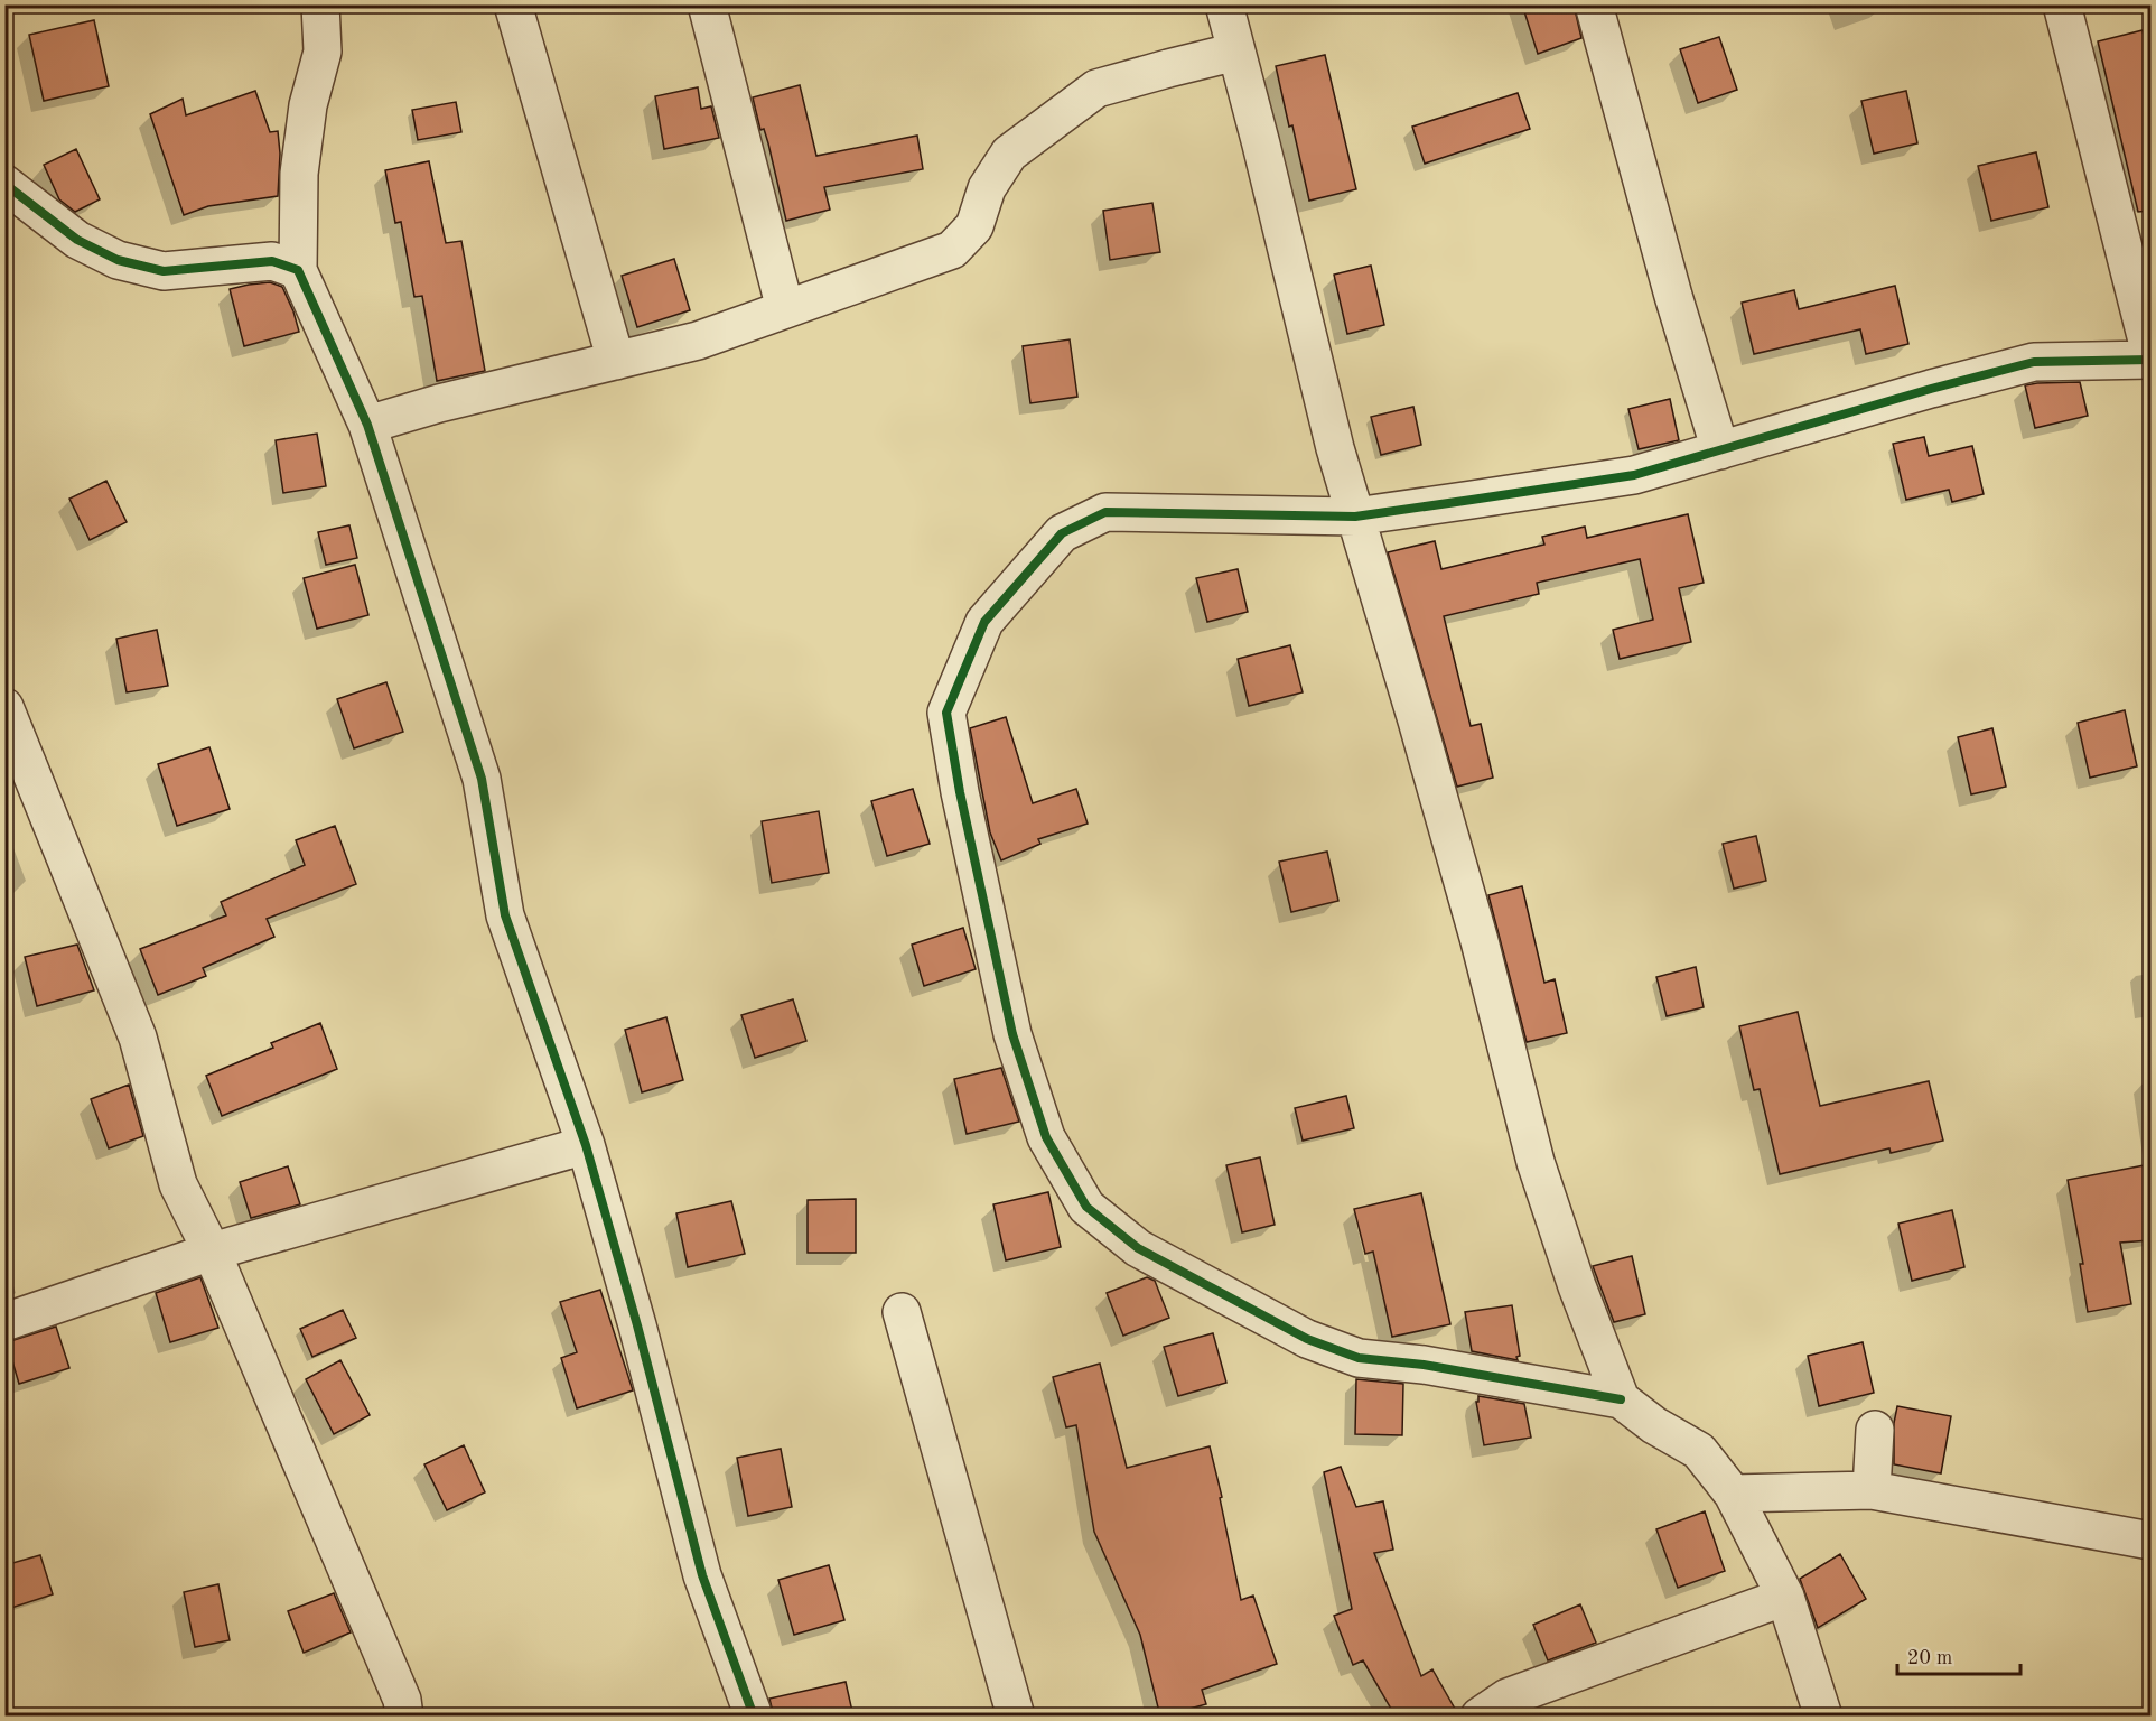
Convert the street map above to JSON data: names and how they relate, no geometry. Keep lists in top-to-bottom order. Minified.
{"scale_bar":"20 m"}
